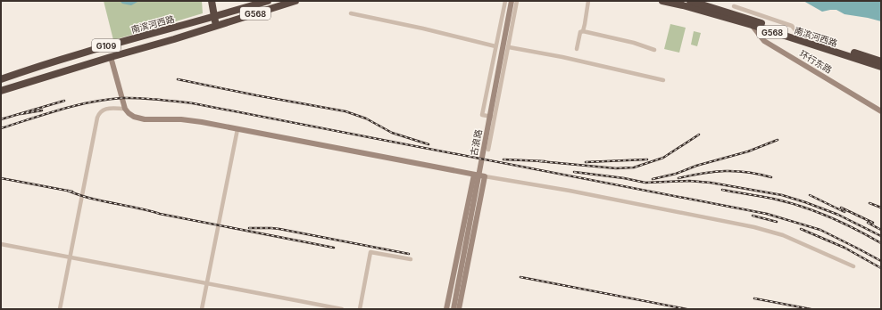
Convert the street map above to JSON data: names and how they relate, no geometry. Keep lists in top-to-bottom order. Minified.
{"streets":{"highway":["G568","南滨河西路","G109"],"street":["环行东路","古浪路"]},"crossings":[["G568","G109"],["南滨河西路","环行东路"]]}
